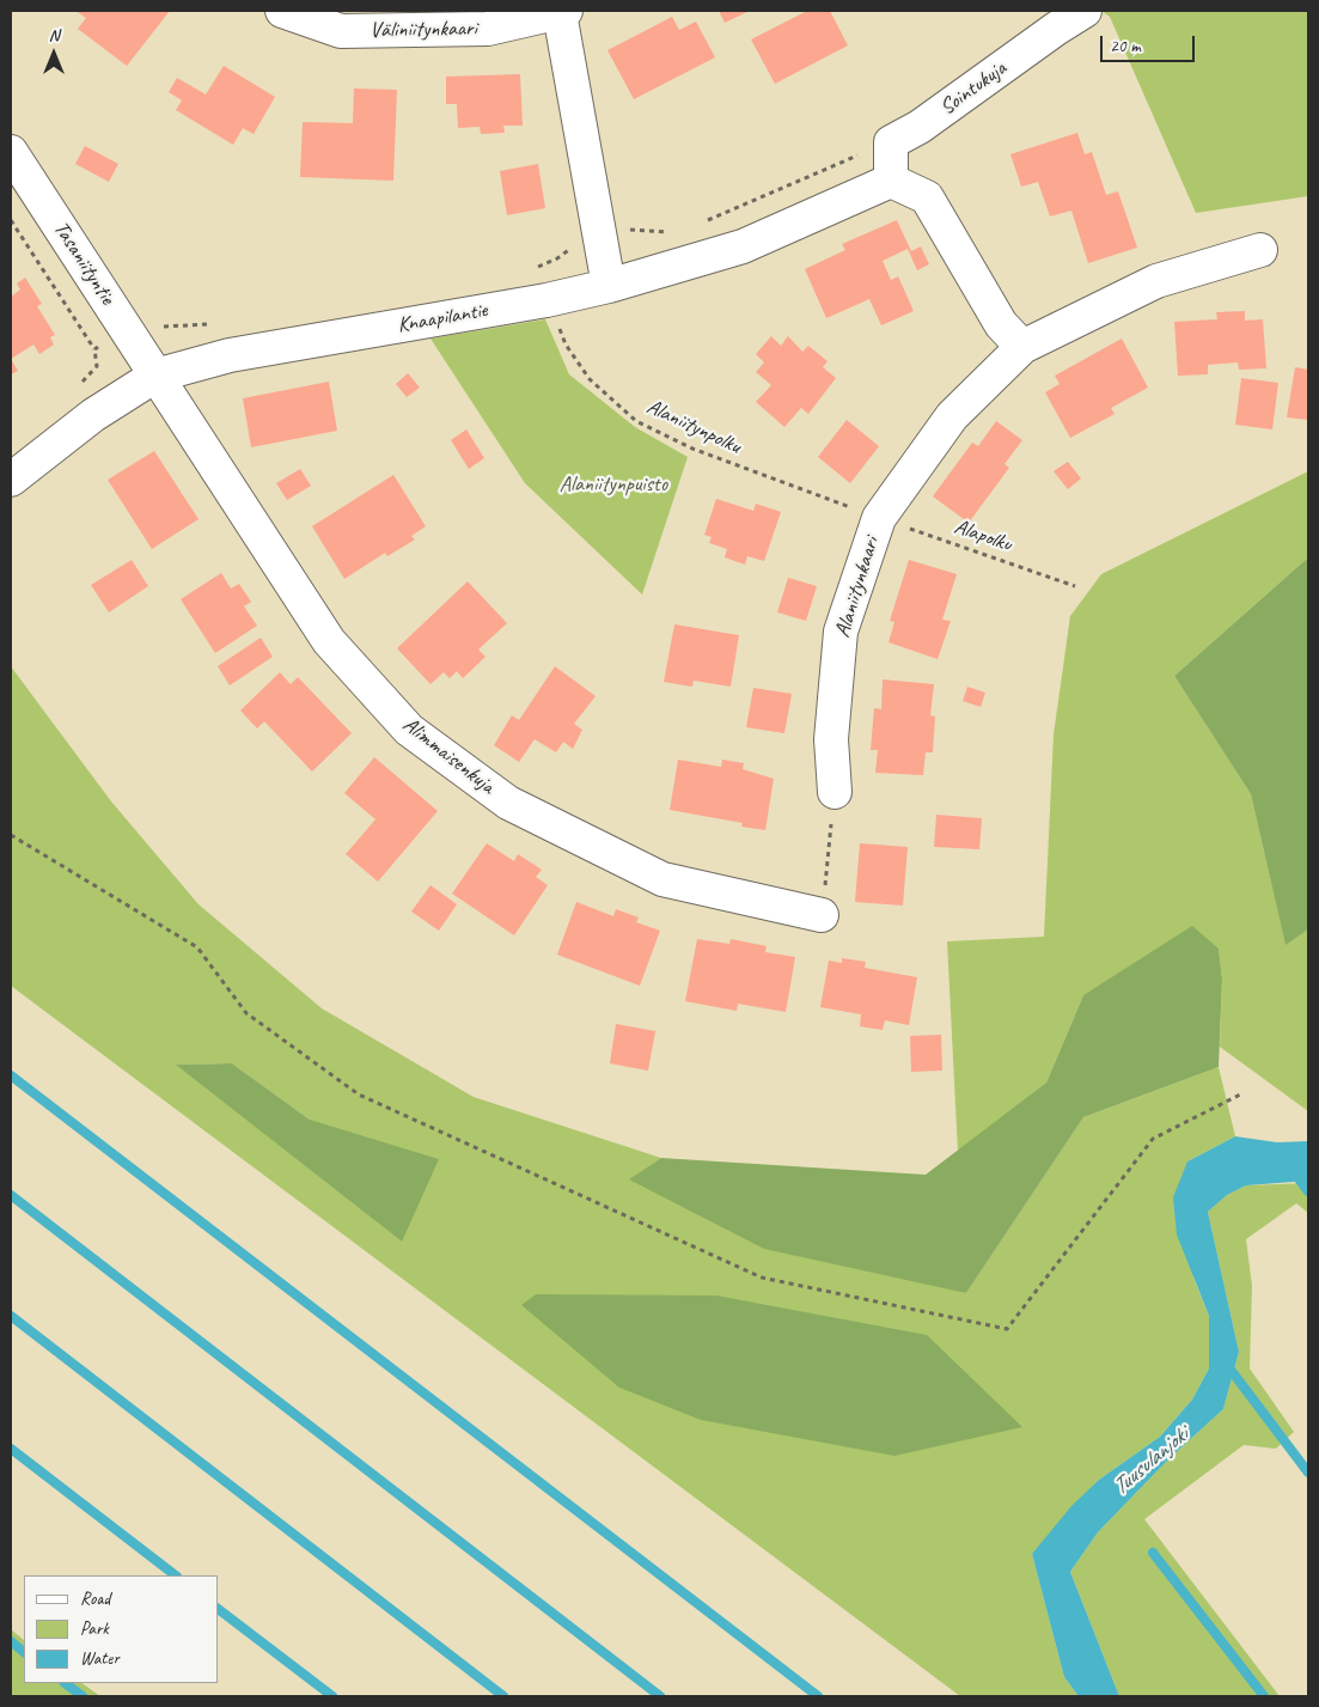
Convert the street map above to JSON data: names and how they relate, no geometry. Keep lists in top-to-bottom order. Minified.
{"streets":{"street":["Väliniitynkaari","Sointukuja","Tasaniityntie","Knaapilantie","Alaniitynkaari","Alimmaisenkuja"],"path":["Alaniitynpolku","Alapolku"]},"crossings":[["Tasaniityntie","Knaapilantie"],["Tasaniityntie","Alimmaisenkuja"],["Knaapilantie","Alaniitynpolku"],["Knaapilantie","Alimmaisenkuja"],["Alaniitynpolku","Alapolku"],["Alaniitynpolku","Alaniitynkaari"],["Alapolku","Alaniitynkaari"]],"water":["Tuusulanjoki"],"parks":["Alaniitynpuisto"],"legend":["Road","Park","Water"],"scale_bar":"20 m","north":"top"}
